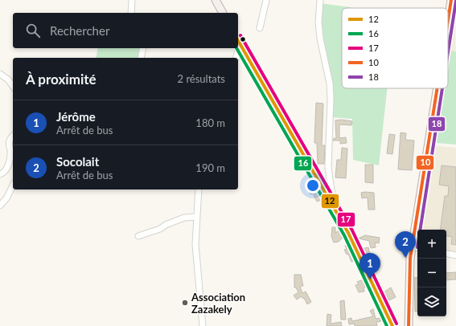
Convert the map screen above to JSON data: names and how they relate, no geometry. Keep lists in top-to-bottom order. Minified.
{"places":["Association Zazakely"],"lines":["transit line 10","transit line 18","transit line 17","transit line 12","transit line 16"],"legend":["12","16","17","10","18"],"page":{"search":"Rechercher","heading":["À proximité","2 résultats"],"list":[{"mark":"1","name":"Jérôme","note":"Arrêt de bus","value":"180 m"},{"mark":"2","name":"Socolait","note":"Arrêt de bus","value":"190 m"}],"map_buttons":["+","−"],"pins":["2","1"]}}
